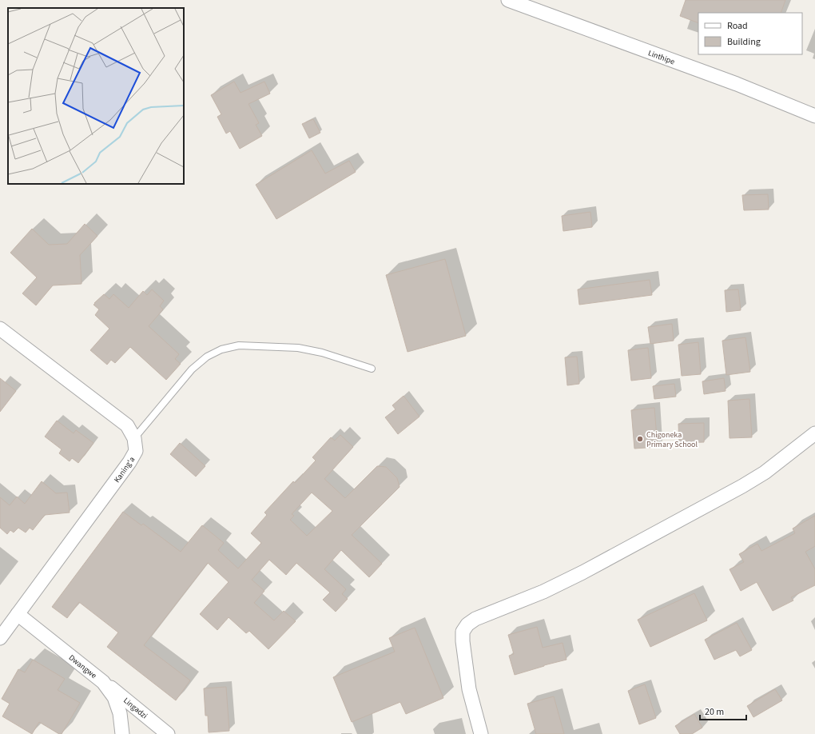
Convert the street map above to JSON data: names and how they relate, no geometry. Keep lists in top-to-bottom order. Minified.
{"streets":{"street":["Linthipe","Kaning'a","Dwangwe","Lingadzi"]},"crossings":[["Kaning'a","Dwangwe"],["Dwangwe","Lingadzi"]],"places":["Chigoneka Primary School"],"legend":["Road","Building"],"scale_bar":"20 m"}
